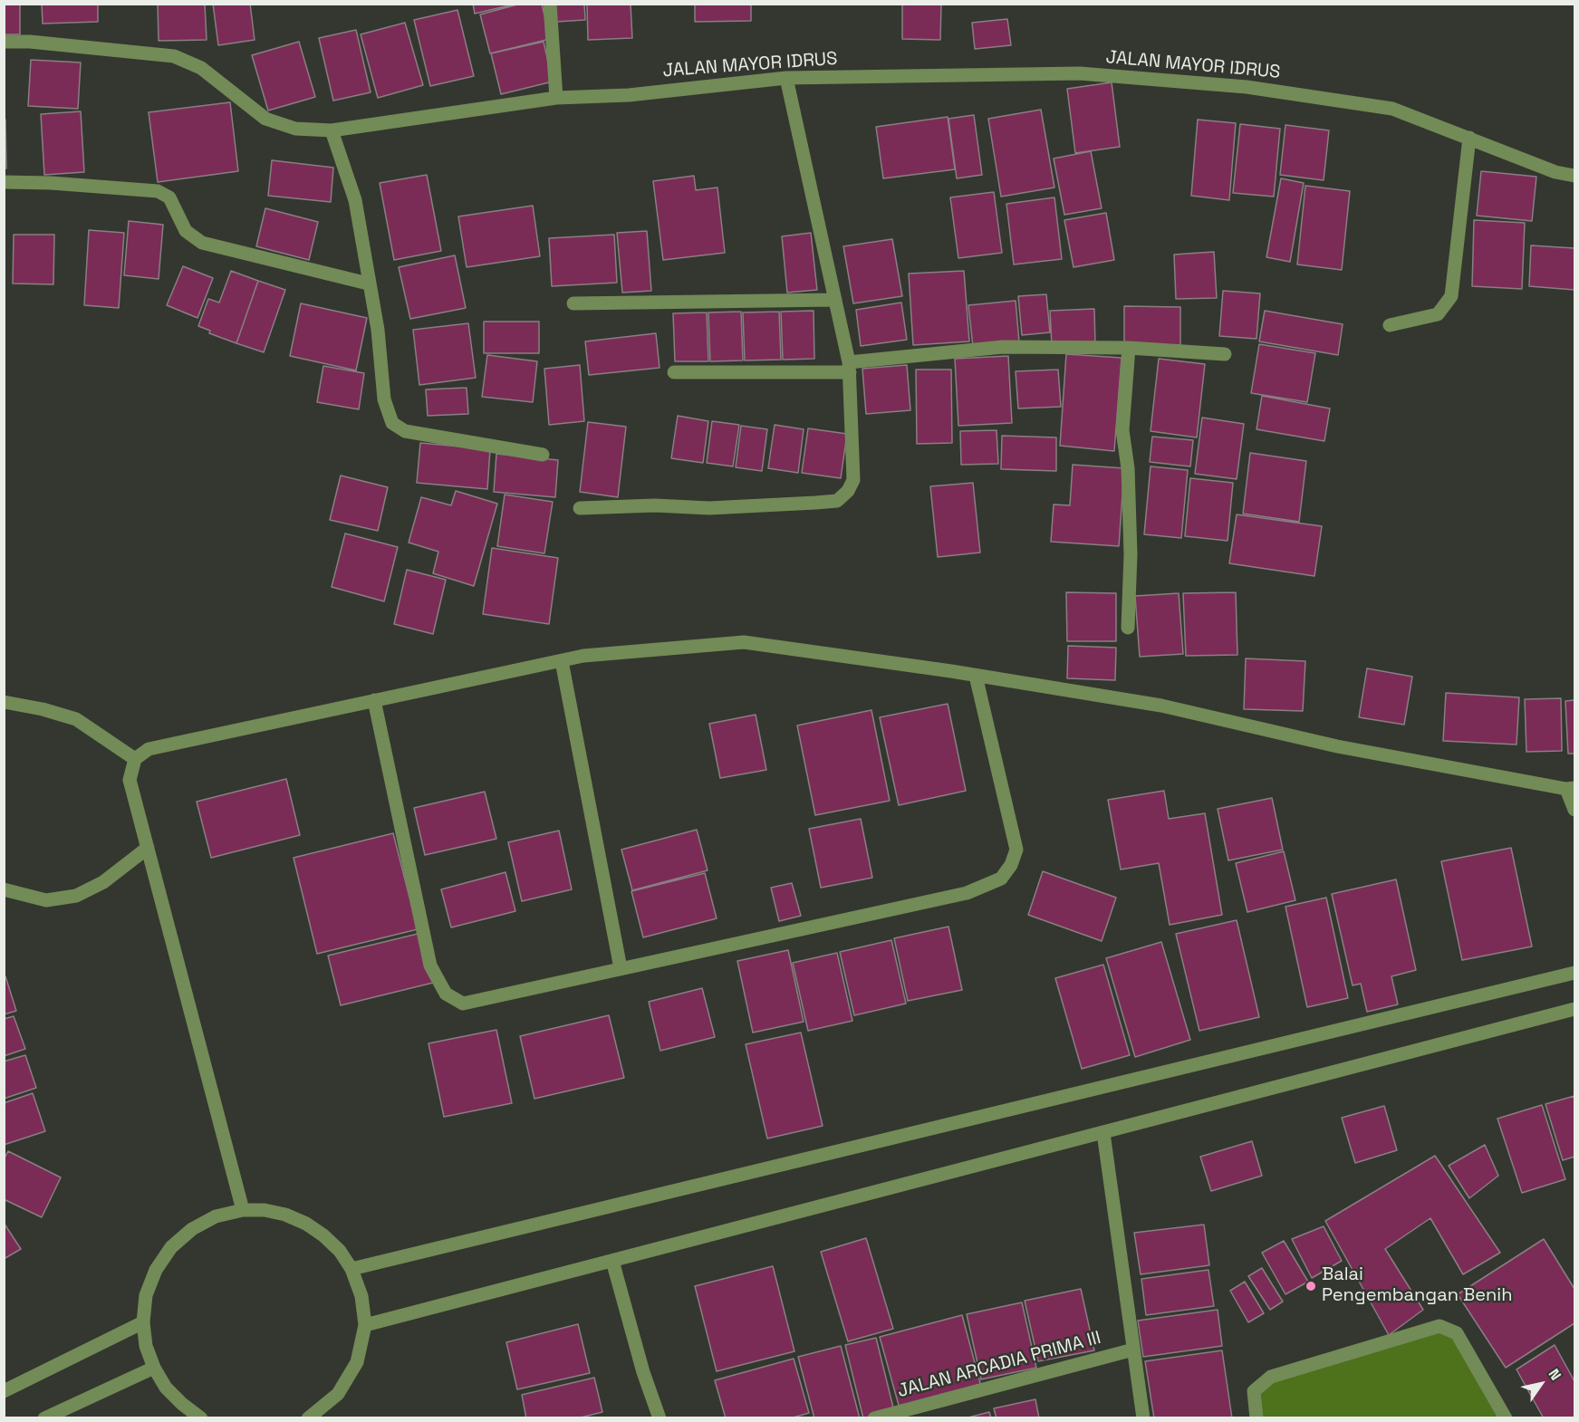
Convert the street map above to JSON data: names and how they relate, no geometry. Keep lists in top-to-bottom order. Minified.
{"streets":{"street":["JALAN MAYOR IDRUS","JALAN ARCADIA PRIMA III"]},"places":["Balai Pengembangan Benih"],"north":"top right"}
